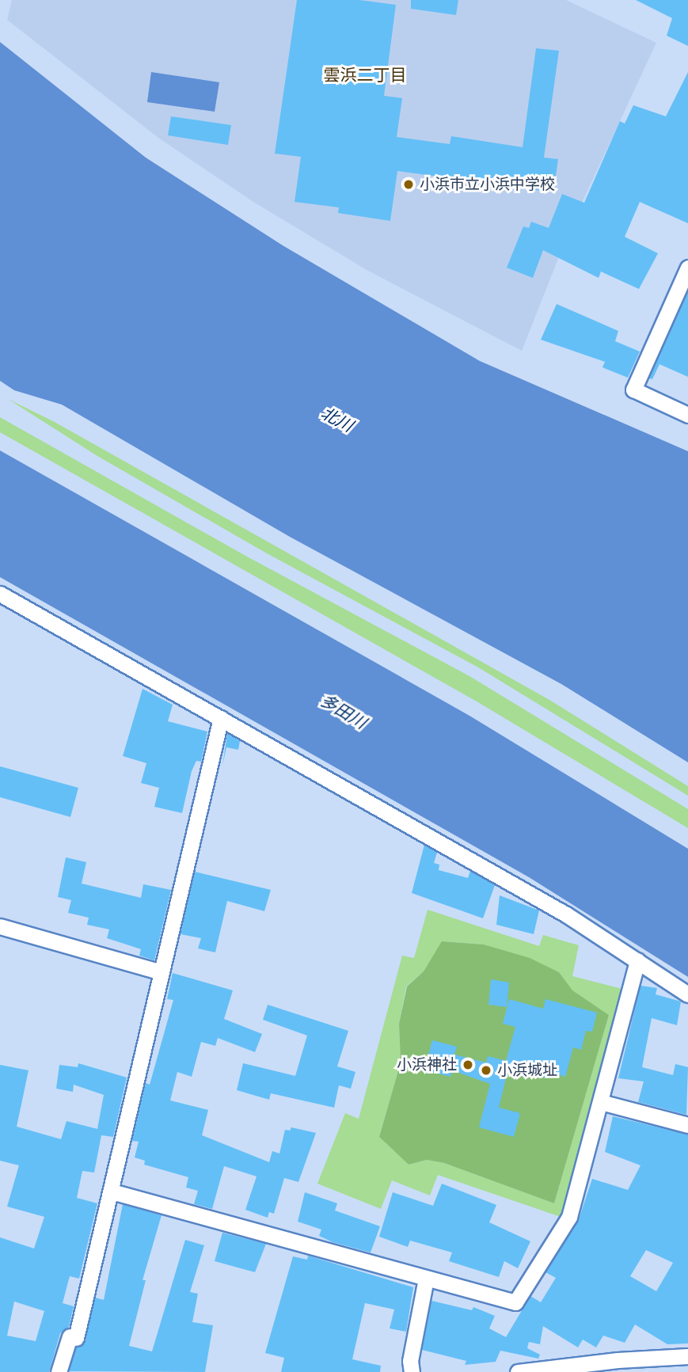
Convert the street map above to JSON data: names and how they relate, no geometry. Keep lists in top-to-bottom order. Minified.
{"districts":["雲浜二丁目"],"water":["北川","多田川"],"places":["小浜市立小浜中学校","小浜神社","小浜城址"]}
